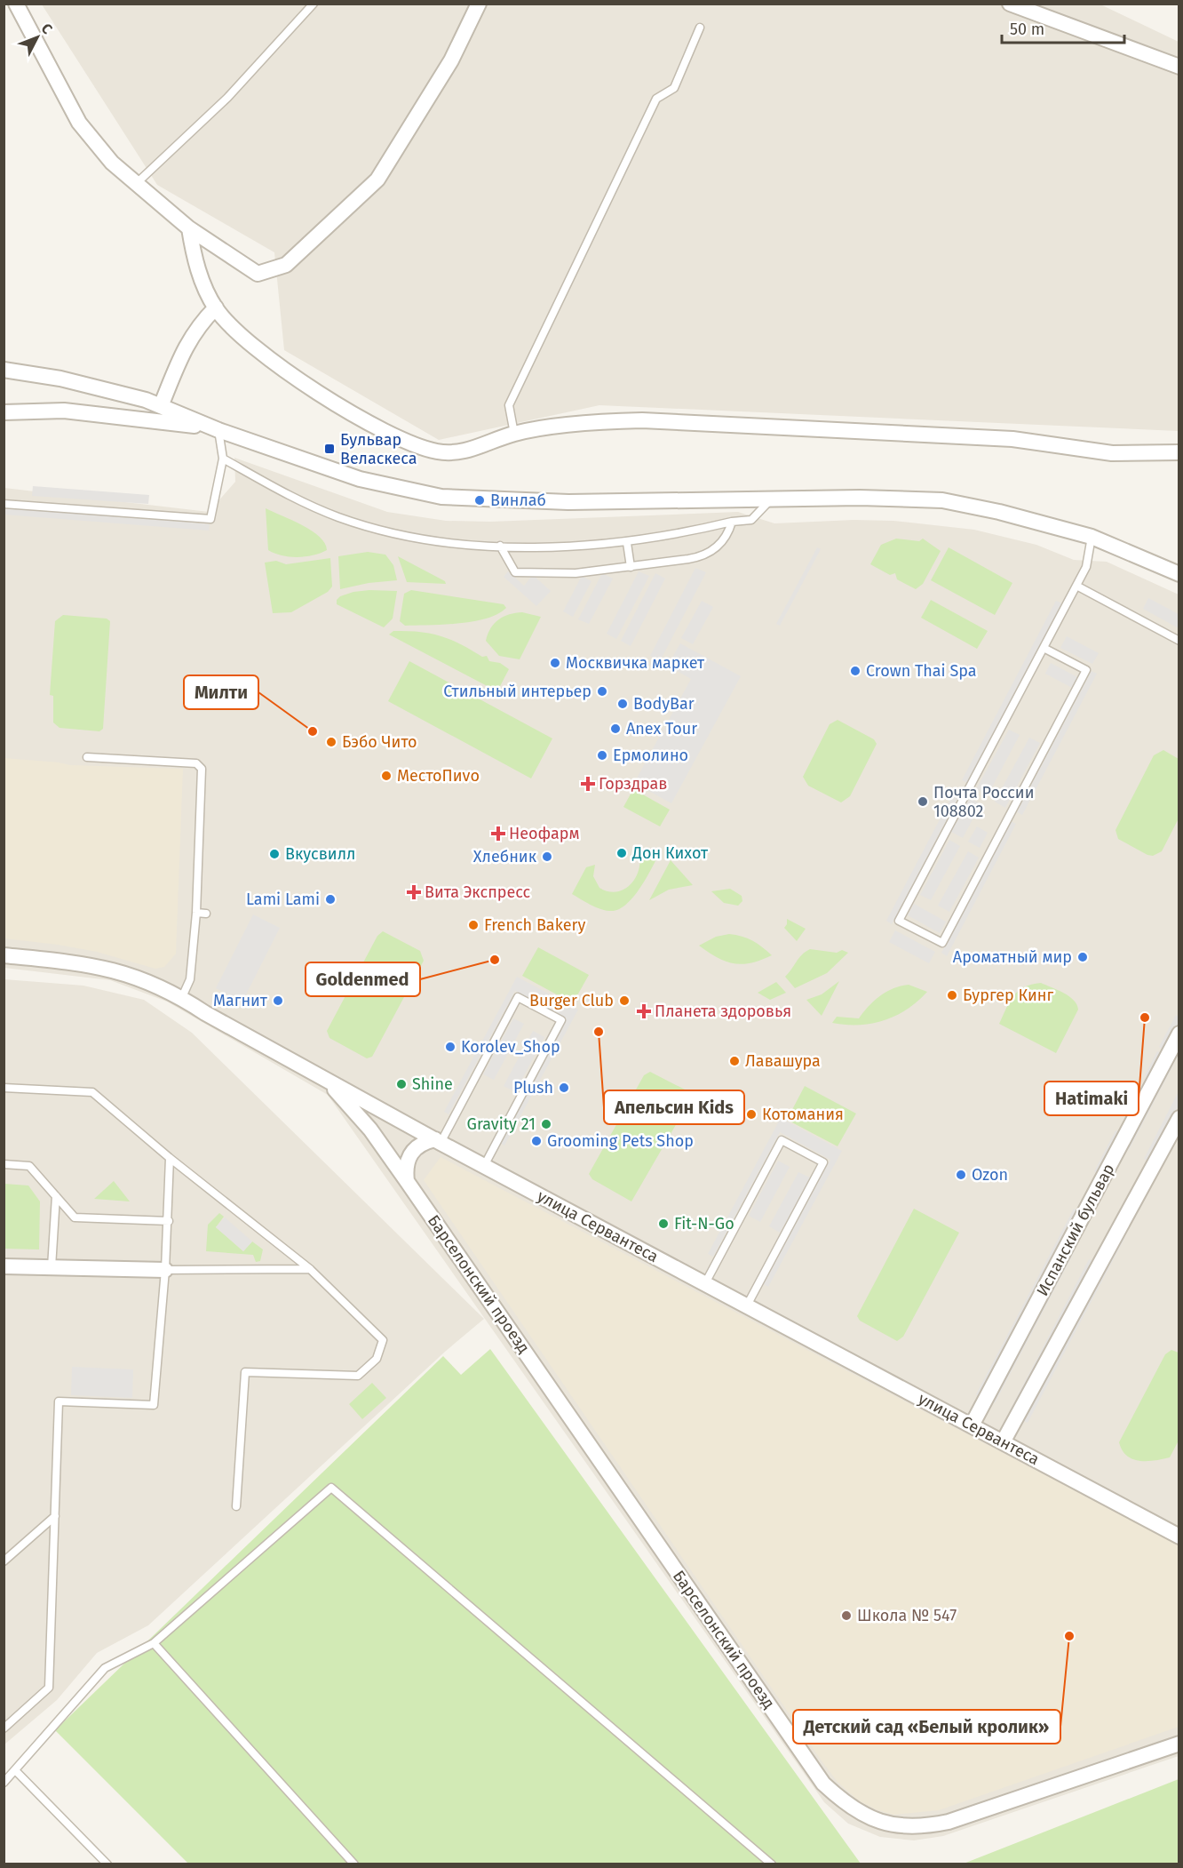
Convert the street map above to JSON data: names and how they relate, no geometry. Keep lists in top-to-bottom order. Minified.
{"streets":{"street":["улица Сервантеса","Испанский бульвар","Барселонский проезд"]},"crossings":[["улица Сервантеса","Испанский бульвар"],["улица Сервантеса","Барселонский проезд"]],"places":{"transit":["Бульвар Веласкеса"],"other":["Винлаб","Москвичка маркет","Crown Thai Spa","Стильный интерьер","BodyBar","Anex Tour","Милти","Бэбо Чито","Ермолино","МестоПиvо","Почта России 108802","Дон Кихот","Вкусвилл","Хлебник","Lami Lami","French Bakery","Ароматный мир","Goldenmed","Бургер Кинг","Магнит","Burger Club","Hatimaki","Апельсин Kids","Korolev_Shop","Лавашура","Shine","Plush","Котомания","Gravity 21","Grooming Pets Shop","Ozon","Fit-N-Go","Школа № 547","Детский сад «Белый кролик»"],"health":["Горздрав","Неофарм","Вита Экспресс","Планета здоровья"]},"scale_bar":"50 m","north":"top right"}
